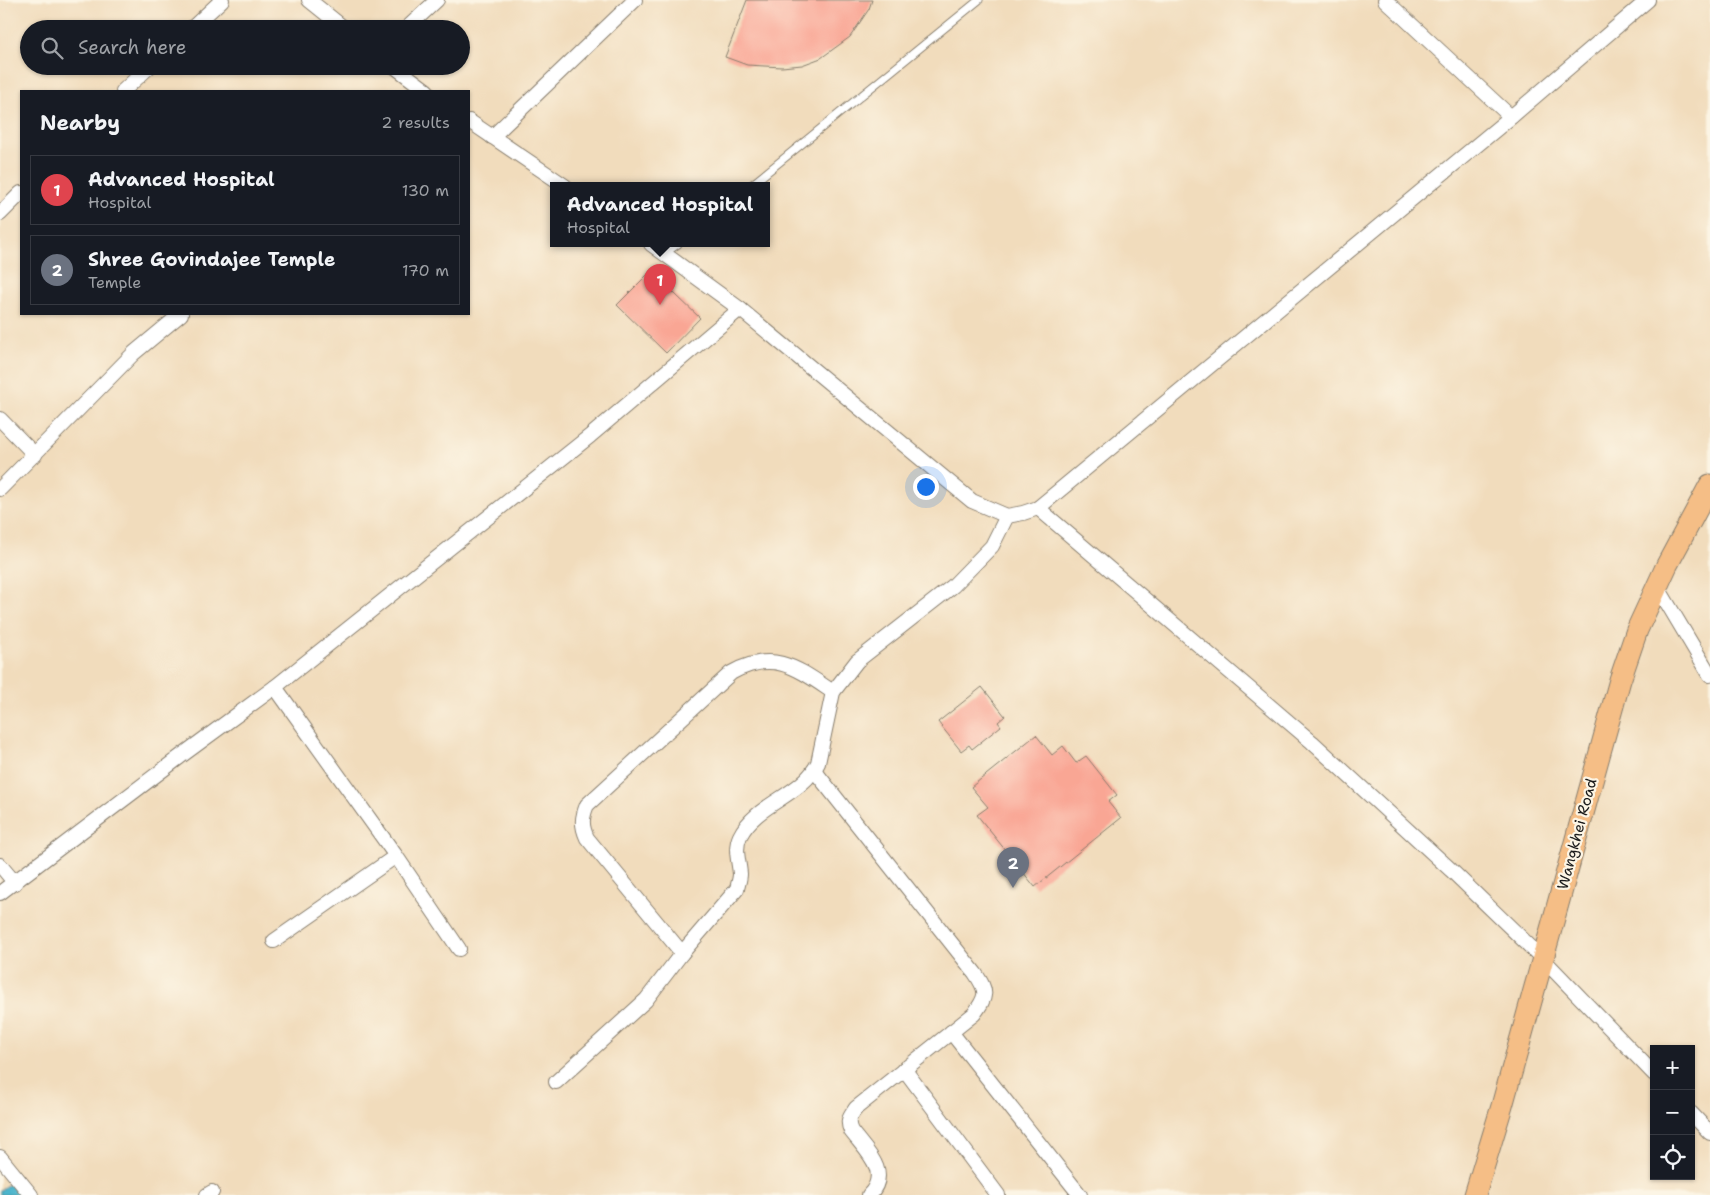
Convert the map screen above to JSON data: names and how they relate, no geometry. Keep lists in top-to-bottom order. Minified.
{"streets":{"main road":["Wangkhei Road"]},"page":{"search":"Search here","heading":["Nearby","2 results"],"list":[{"mark":"1","name":"Advanced Hospital","note":"Hospital","value":"130 m"},{"mark":"2","name":"Shree Govindajee Temple","note":"Temple","value":"170 m"}],"popup":["Advanced Hospital","Hospital"],"pins":["1","2"],"map_buttons":["+","−"]}}
